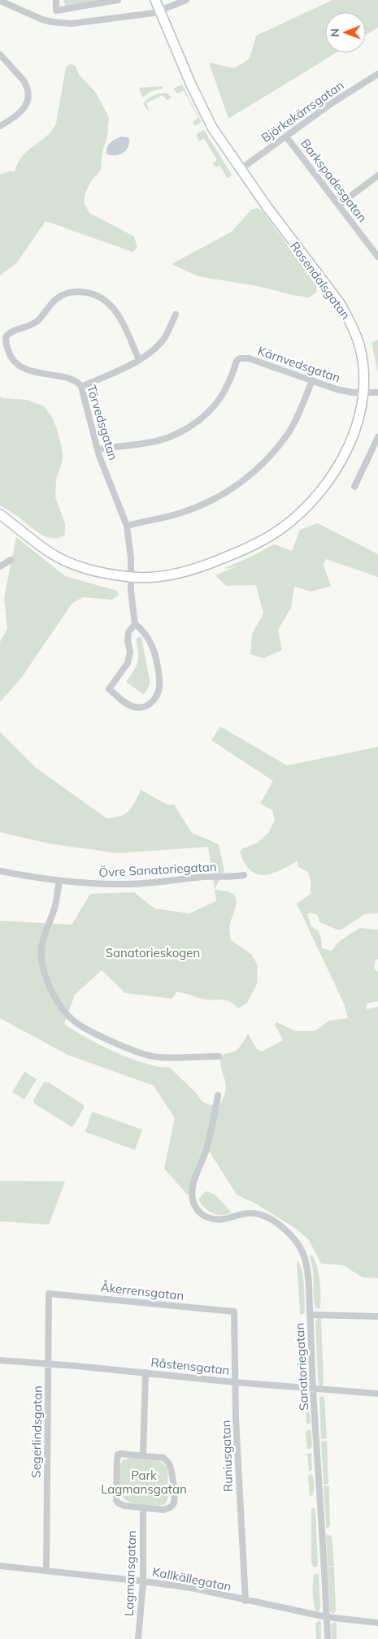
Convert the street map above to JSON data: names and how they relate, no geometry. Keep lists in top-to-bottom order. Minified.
{"streets":{"street":["Björkekärrsgatan","Barkspadesgatan","Rosendalsgatan","Kärnvedsgatan","Törvedsgatan","Övre Sanatoriegatan","Åkerrensgatan","Råstensgatan","Sanatoriegatan","Segerlindsgatan","Runiusgatan","Lagmansgatan","Kallkällegatan"]},"crossings":[["Björkekärrsgatan","Barkspadesgatan"],["Björkekärrsgatan","Rosendalsgatan"],["Rosendalsgatan","Kärnvedsgatan"],["Rosendalsgatan","Törvedsgatan"],["Kärnvedsgatan","Törvedsgatan"],["Åkerrensgatan","Segerlindsgatan"],["Åkerrensgatan","Runiusgatan"],["Råstensgatan","Sanatoriegatan"],["Råstensgatan","Segerlindsgatan"],["Råstensgatan","Runiusgatan"],["Sanatoriegatan","Kallkällegatan"],["Segerlindsgatan","Kallkällegatan"],["Runiusgatan","Kallkällegatan"],["Lagmansgatan","Kallkällegatan"]],"parks":["Sanatorieskogen","Park Lagmansgatan"],"north":"left"}
